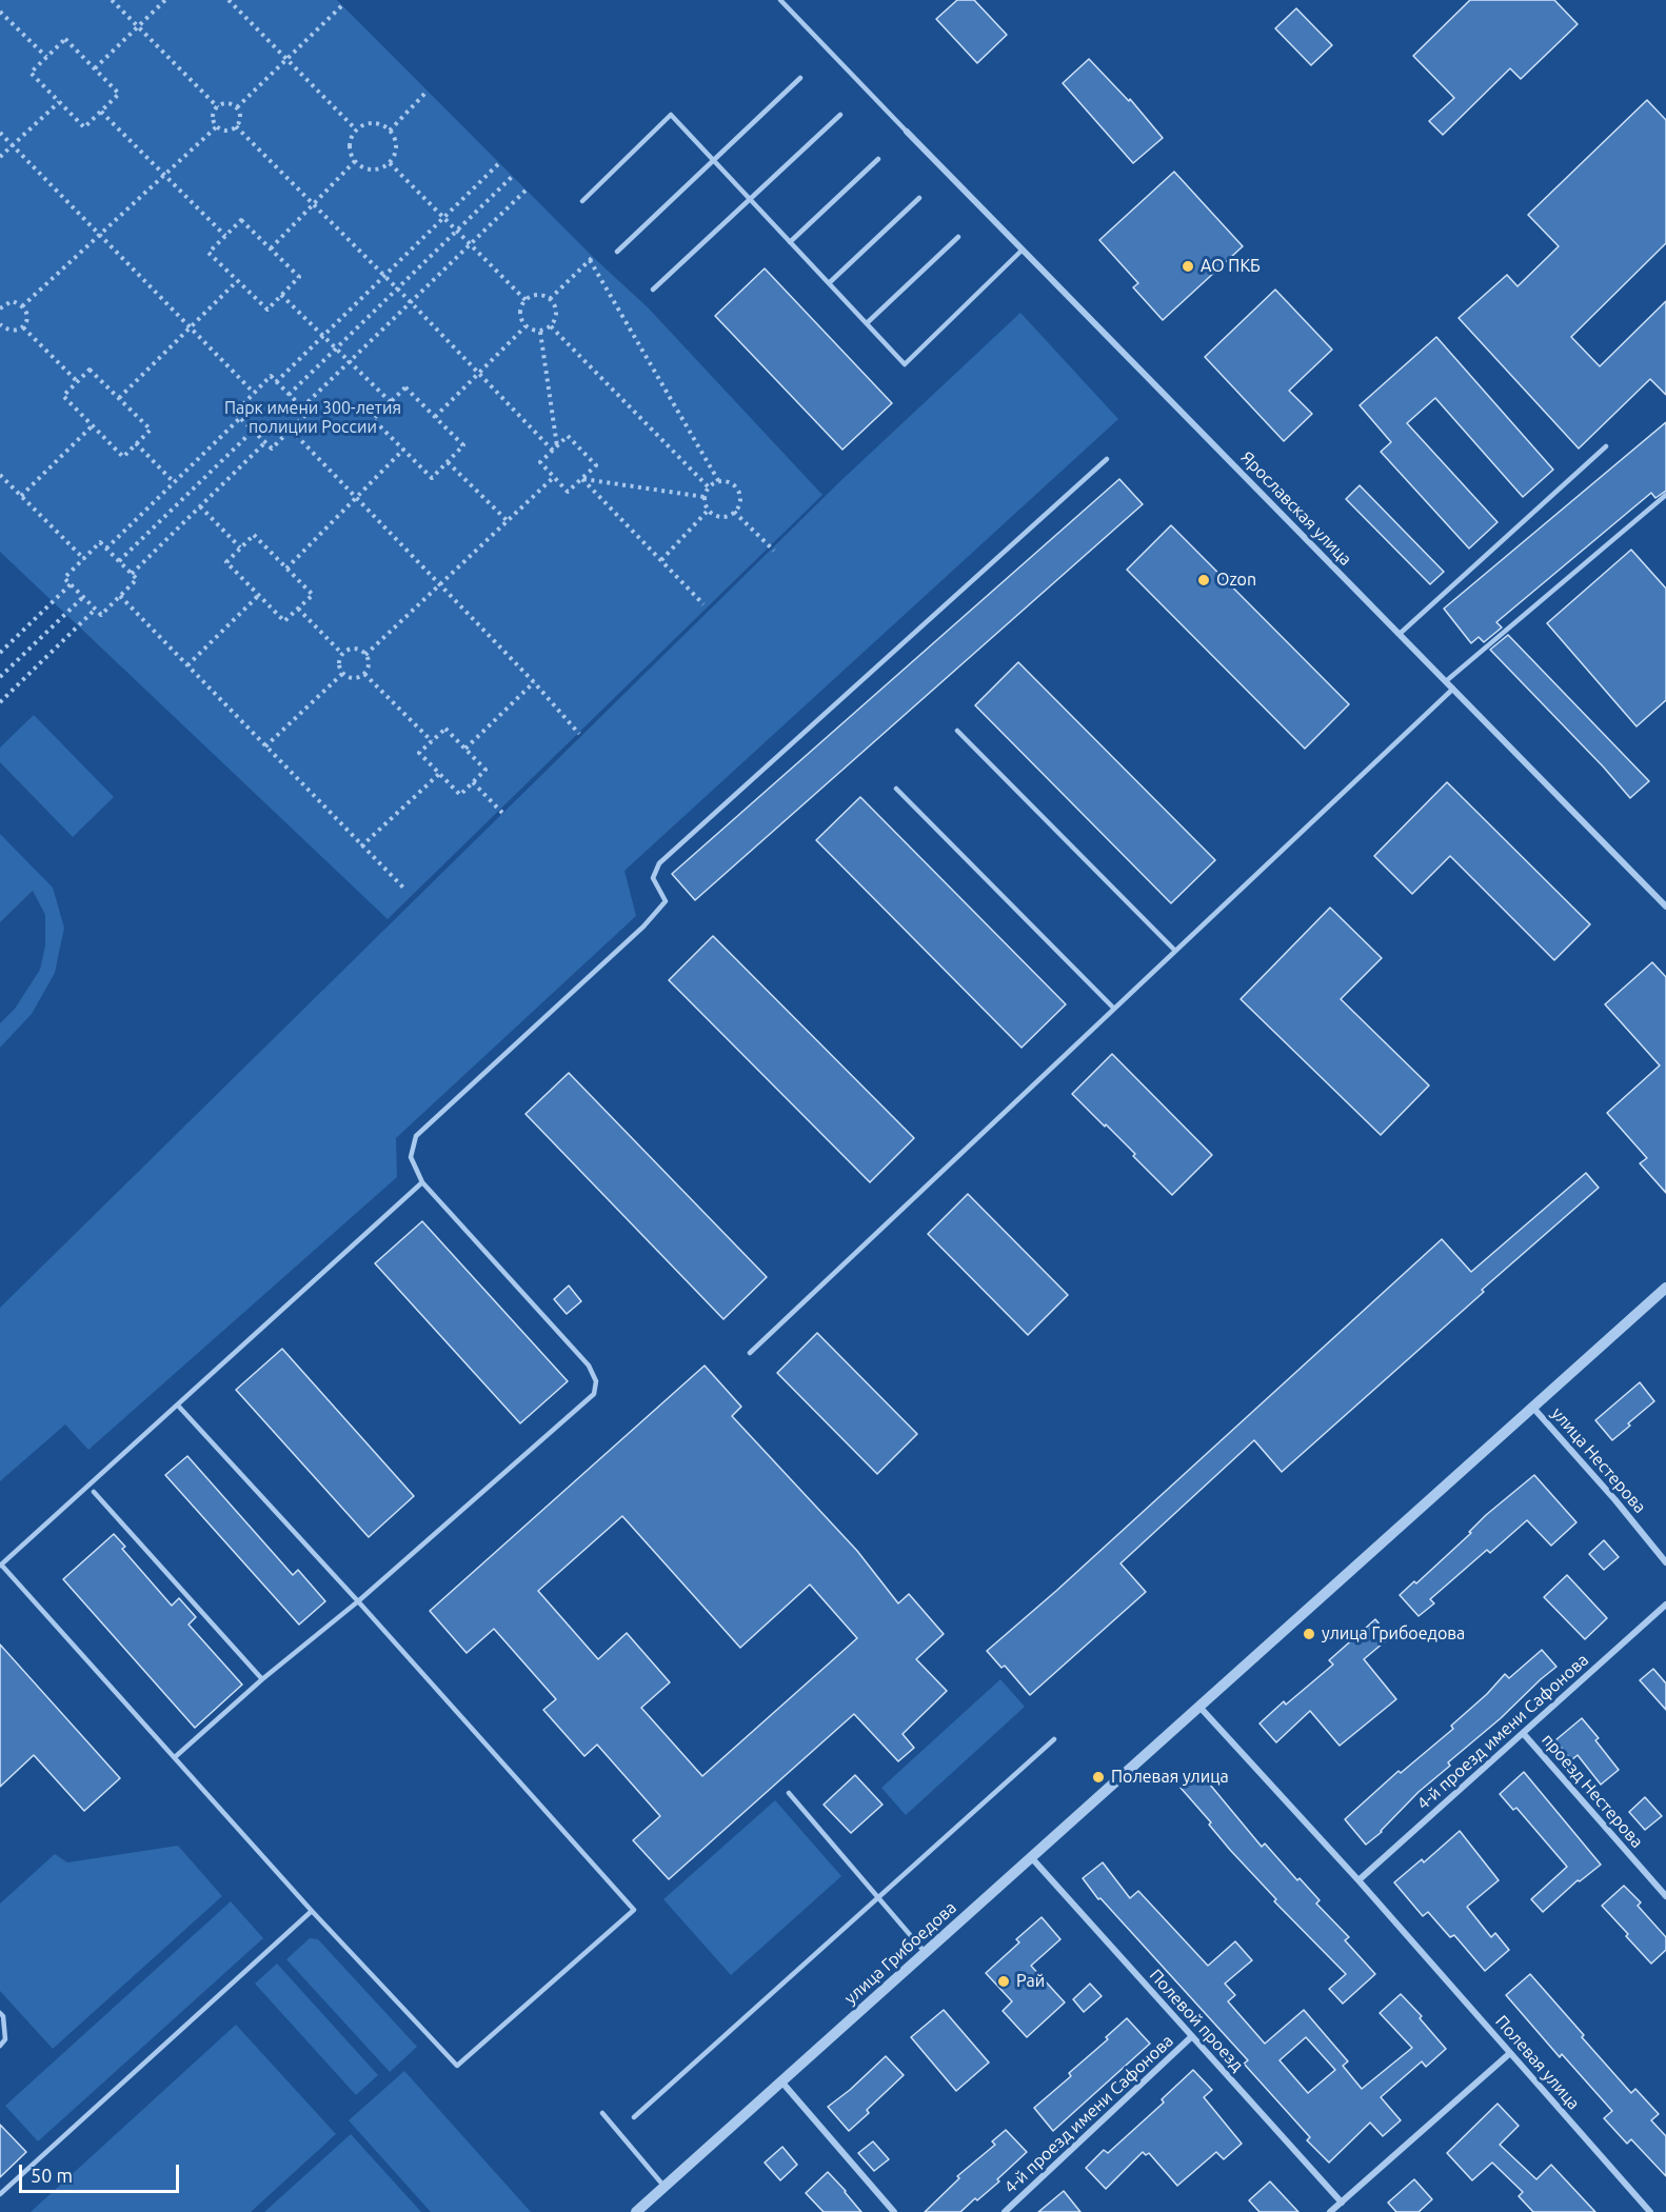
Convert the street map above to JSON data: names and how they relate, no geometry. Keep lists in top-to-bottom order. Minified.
{"streets":{"street":["Ярославская улица","улица Нестерова","4-й проезд имени Сафонова","проезд Нестерова","улица Грибоедова","Полевой проезд","Полевая улица"]},"crossings":[["улица Нестерова","улица Грибоедова"],["4-й проезд имени Сафонова","проезд Нестерова"],["4-й проезд имени Сафонова","Полевой проезд"],["4-й проезд имени Сафонова","Полевая улица"],["улица Грибоедова","Полевой проезд"],["улица Грибоедова","Полевая улица"]],"parks":["Парк имени 300-летия полиции России"],"places":["АО ПКБ","Ozon","улица Грибоедова","Полевая улица","Рай"],"scale_bar":"50 m"}
